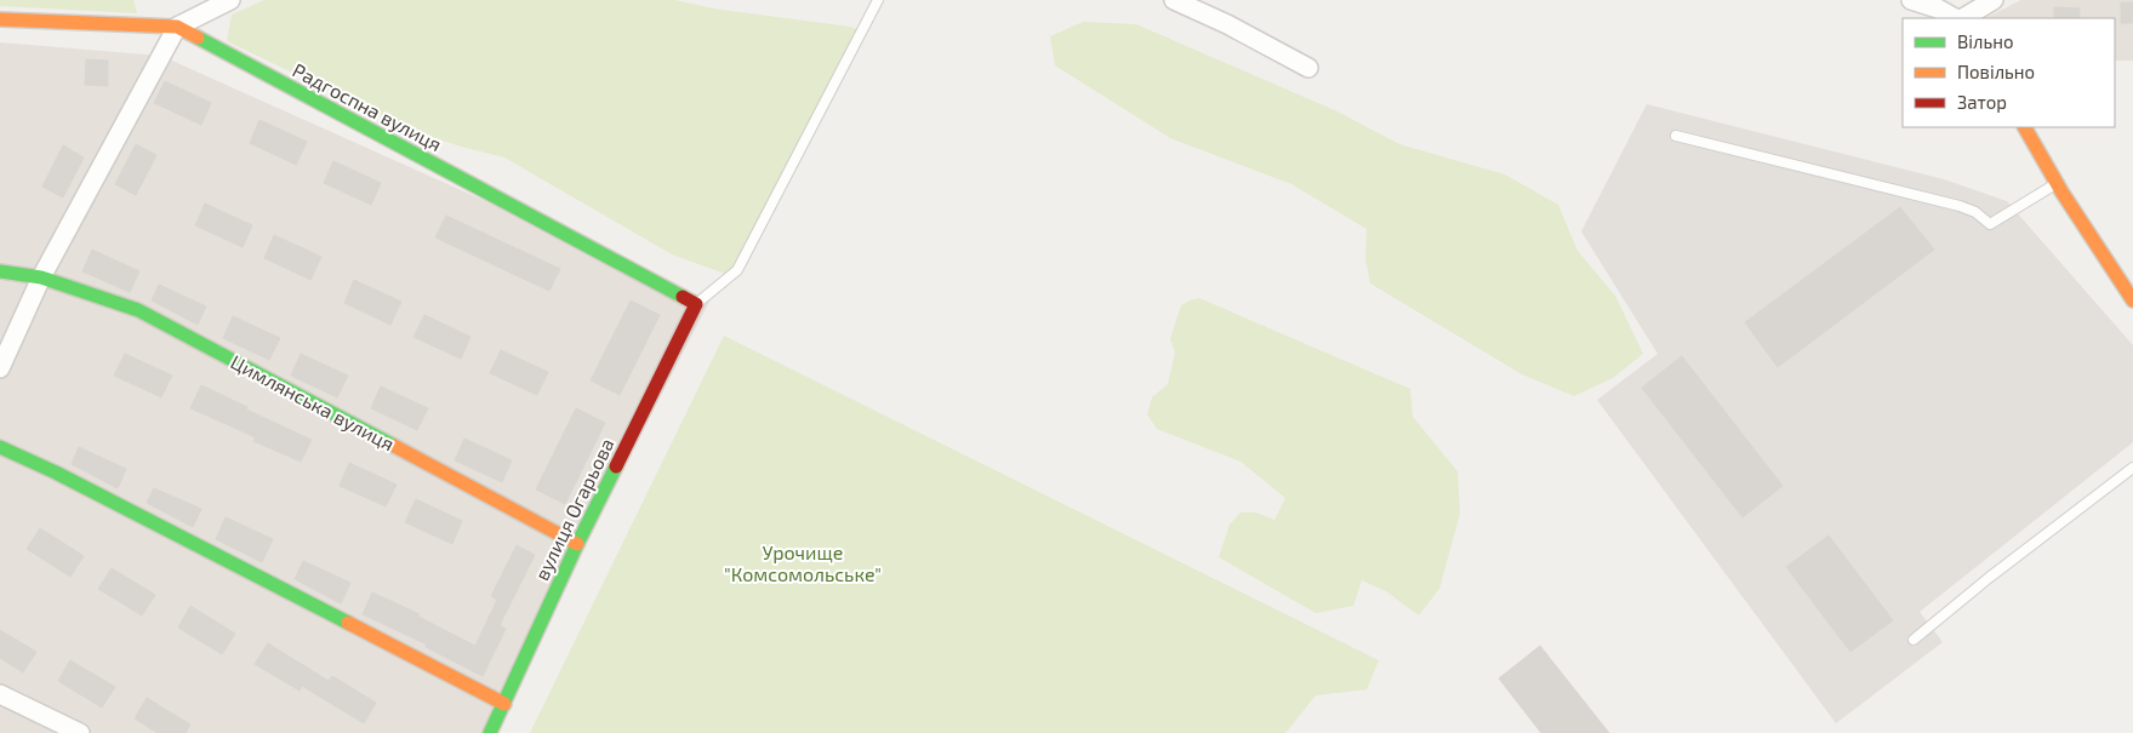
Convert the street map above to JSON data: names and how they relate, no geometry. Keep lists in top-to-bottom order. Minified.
{"streets":{"street":["Радгоспна вулиця","Цимлянська вулиця","вулиця Огарьова"]},"crossings":[["Радгоспна вулиця","вулиця Огарьова"],["Цимлянська вулиця","вулиця Огарьова"]],"parks":["Урочище \"Комсомольське\""],"legend":["Вільно","Повільно","Затор"]}
